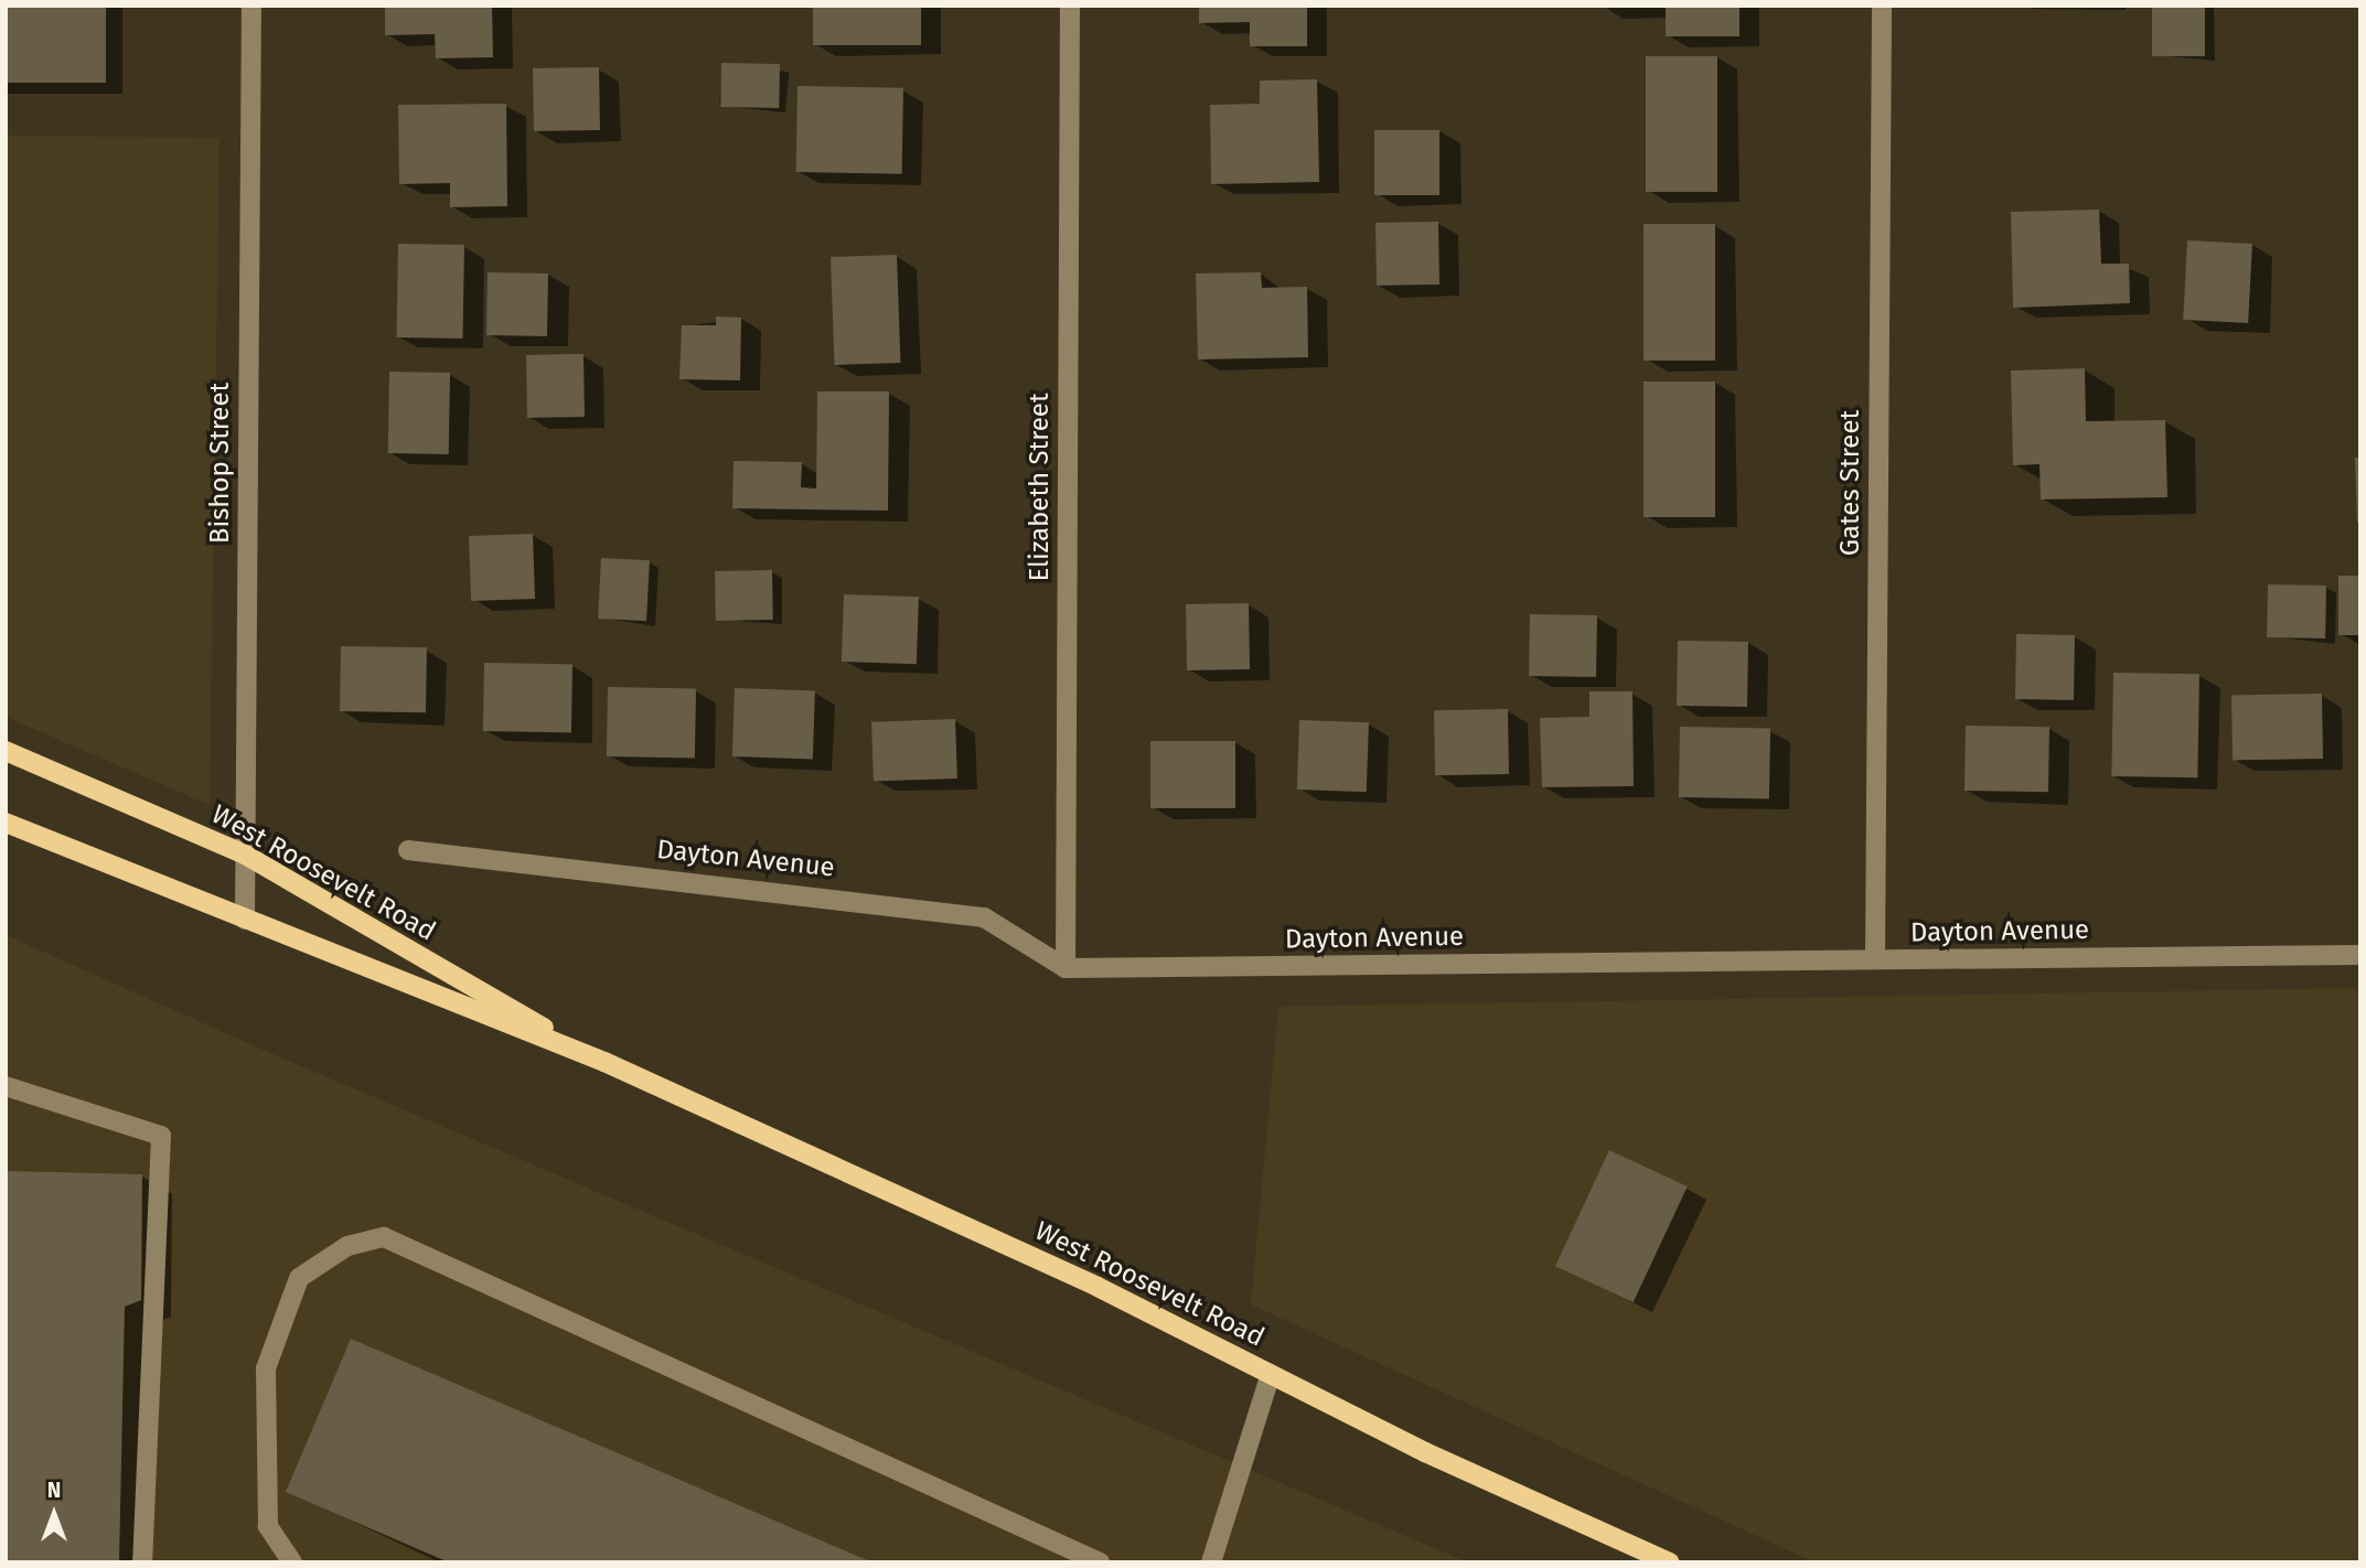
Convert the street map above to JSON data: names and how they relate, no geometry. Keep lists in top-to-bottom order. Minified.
{"streets":{"main road":["West Roosevelt Road"],"street":["Bishop Street","Gates Street","Elizabeth Street","Dayton Avenue"]},"crossings":[["Bishop Street","West Roosevelt Road"],["Gates Street","Dayton Avenue"],["Elizabeth Street","Dayton Avenue"]],"north":"top"}
